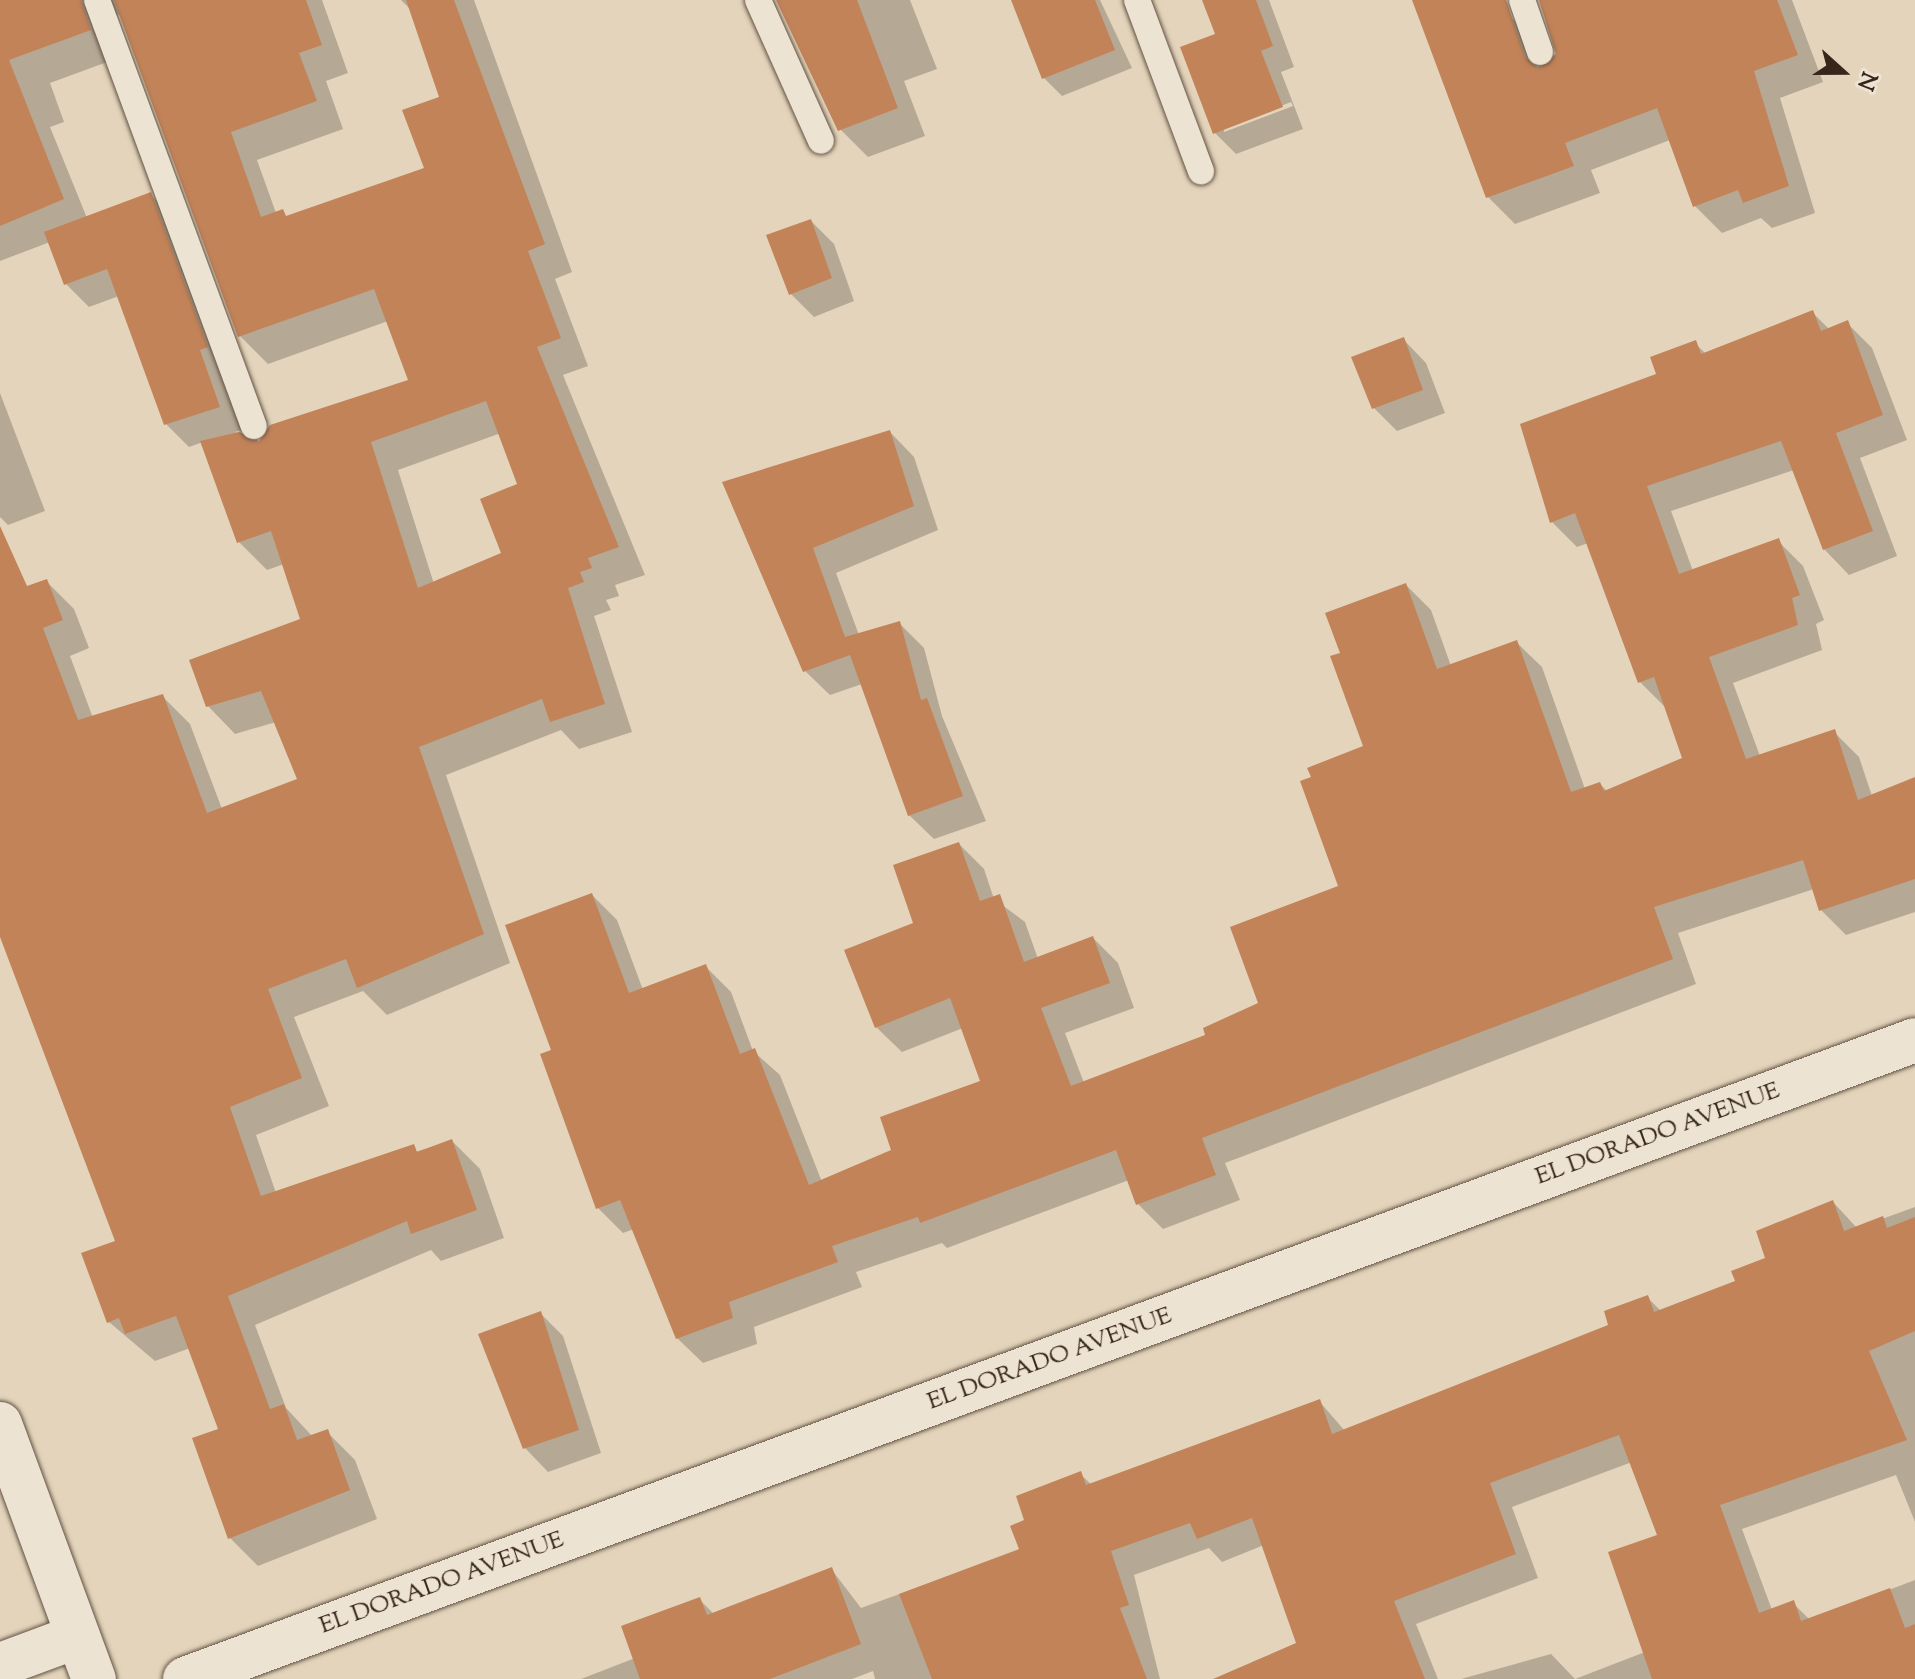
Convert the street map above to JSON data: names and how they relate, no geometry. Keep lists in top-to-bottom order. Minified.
{"streets":{"street":["EL DORADO AVENUE"]},"north":"right"}
